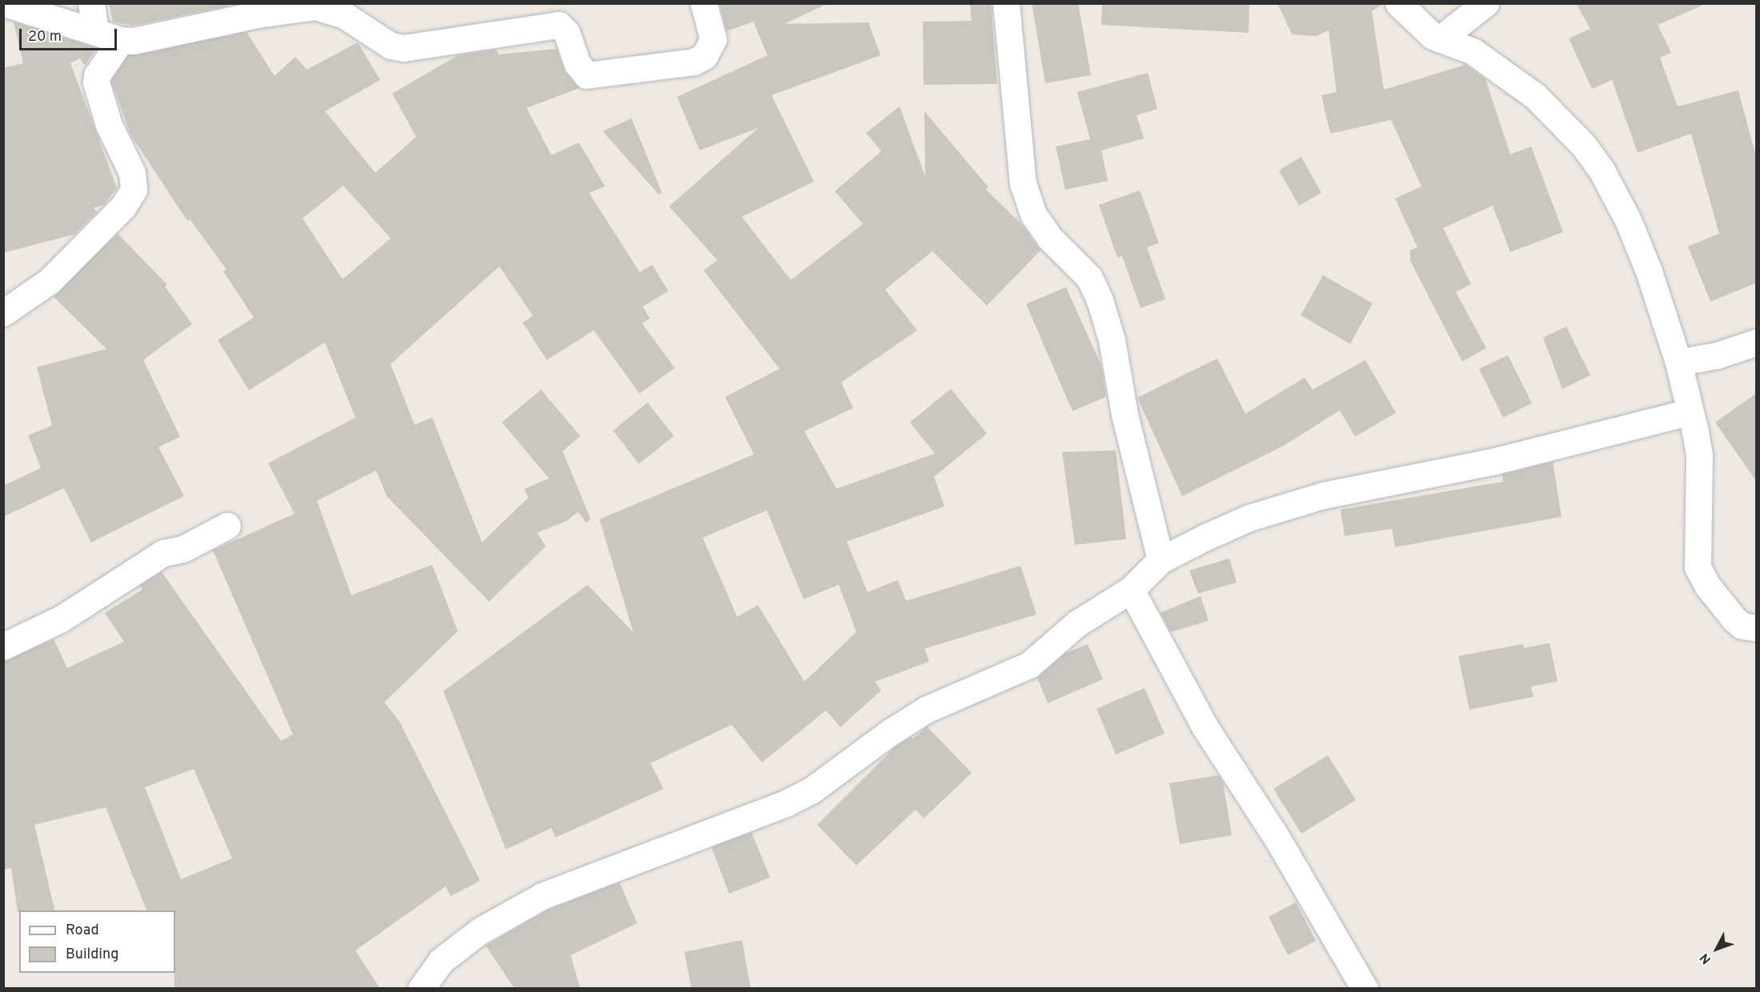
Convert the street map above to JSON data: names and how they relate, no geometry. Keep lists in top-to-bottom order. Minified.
{"legend":["Road","Building"],"scale_bar":"20 m","north":"bottom left"}
